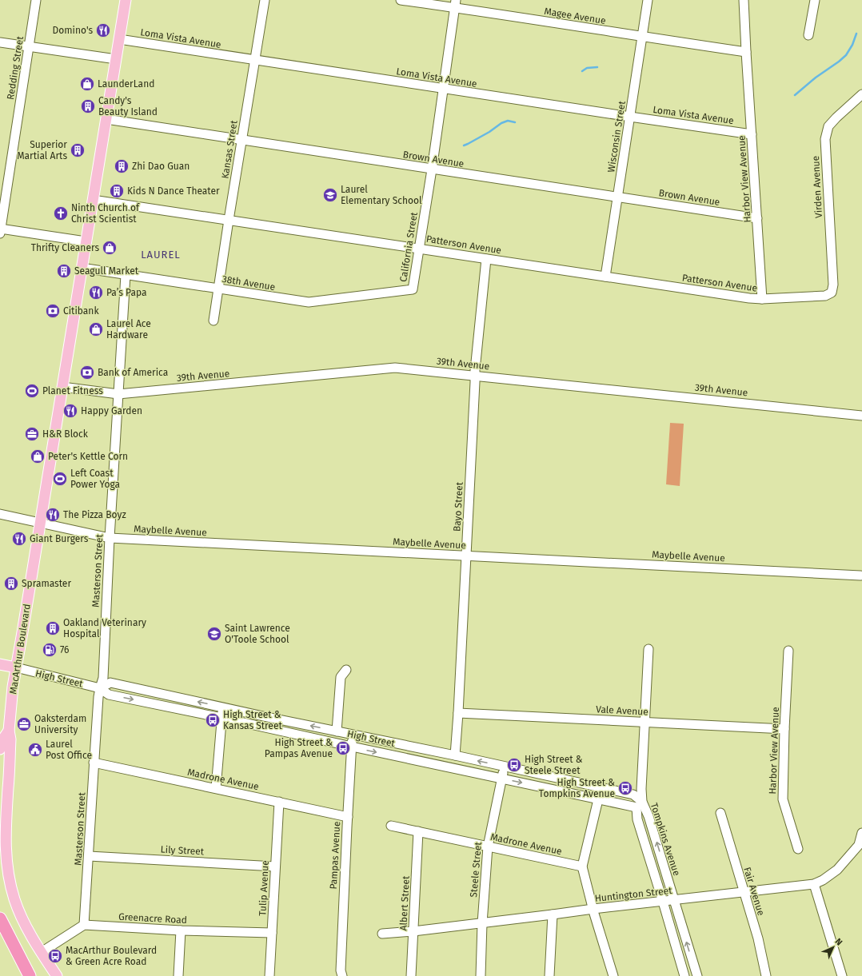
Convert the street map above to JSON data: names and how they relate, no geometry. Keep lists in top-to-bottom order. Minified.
{"streets":{"main road":["MacArthur Boulevard","High Street"],"street":["Magee Avenue","Loma Vista Avenue","Redding Street","Wisconsin Street","Kansas Street","Brown Avenue","Harbor View Avenue","Virden Avenue","Patterson Avenue","California Street","38th Avenue","39th Avenue","Bayo Street","Maybelle Avenue","Masterson Street","Vale Avenue","Madrone Avenue","Tompkins Avenue","Lily Street","Pampas Avenue","Steele Street","Tulip Avenue","Fair Avenue","Huntington Street","Albert Street","Greenacre Road"]},"crossings":[["Magee Avenue","Wisconsin Street"],["Magee Avenue","Harbor View Avenue"],["Magee Avenue","California Street"],["Loma Vista Avenue","Wisconsin Street"],["Loma Vista Avenue","Kansas Street"],["Loma Vista Avenue","Harbor View Avenue"],["Loma Vista Avenue","California Street"],["Loma Vista Avenue","MacArthur Boulevard"],["Wisconsin Street","Brown Avenue"],["Wisconsin Street","Patterson Avenue"],["Kansas Street","Brown Avenue"],["Kansas Street","Patterson Avenue"],["Kansas Street","38th Avenue"],["Brown Avenue","Harbor View Avenue"],["Brown Avenue","California Street"],["Brown Avenue","MacArthur Boulevard"],["Harbor View Avenue","Patterson Avenue"],["Harbor View Avenue","Vale Avenue"],["Virden Avenue","Patterson Avenue"],["Patterson Avenue","California Street"],["Patterson Avenue","Bayo Street"],["Patterson Avenue","MacArthur Boulevard"],["California Street","38th Avenue"],["38th Avenue","Masterson Street"],["38th Avenue","MacArthur Boulevard"],["39th Avenue","Bayo Street"],["39th Avenue","Masterson Street"],["39th Avenue","MacArthur Boulevard"],["Bayo Street","Maybelle Avenue"],["Bayo Street","High Street"],["Bayo Street","Vale Avenue"],["Maybelle Avenue","Masterson Street"],["Maybelle Avenue","MacArthur Boulevard"],["Masterson Street","High Street"],["Masterson Street","Madrone Avenue"],["Masterson Street","Lily Street"],["Masterson Street","Greenacre Road"],["MacArthur Boulevard","High Street"],["High Street","Tompkins Avenue"],["High Street","Pampas Avenue"],["High Street","Steele Street"],["Vale Avenue","Tompkins Avenue"],["Madrone Avenue","Pampas Avenue"],["Madrone Avenue","Steele Street"],["Madrone Avenue","Tulip Avenue"],["Madrone Avenue","Albert Street"],["Tompkins Avenue","Huntington Street"],["Lily Street","Tulip Avenue"],["Steele Street","Huntington Street"],["Tulip Avenue","Greenacre Road"],["Fair Avenue","Huntington Street"],["Huntington Street","Albert Street"]],"districts":["LAUREL"],"places":{"restaurant":["Domino's","Pa’s Papa","Happy Garden","The Pizza Boyz","Giant Burgers"],"shop":["LaunderLand","Thrifty Cleaners","Laurel Ace Hardware","Peter's Kettle Corn"],"building":["Candy's Beauty Island","Superior Martial Arts","Zhi Dao Guan","Kids N Dance Theater","Seagull Market","Spramaster","Oakland Veterinary Hospital"],"school or university":["Laurel Elementary School","Saint Lawrence O'Toole School"],"church":["Ninth Church of Christ Scientist"],"bank":["Citibank","Bank of America"],"sports":["Planet Fitness","Left Coast Power Yoga"],"office":["H&R Block","Oaksterdam University"],"fuel station":["76"],"bus stop":["High Street & Kansas Street","High Street & Pampas Avenue","High Street & Steele Street","High Street & Tompkins Avenue","MacArthur Boulevard & Green Acre Road"],"public building":["Laurel Post Office"]},"north":"top right"}
